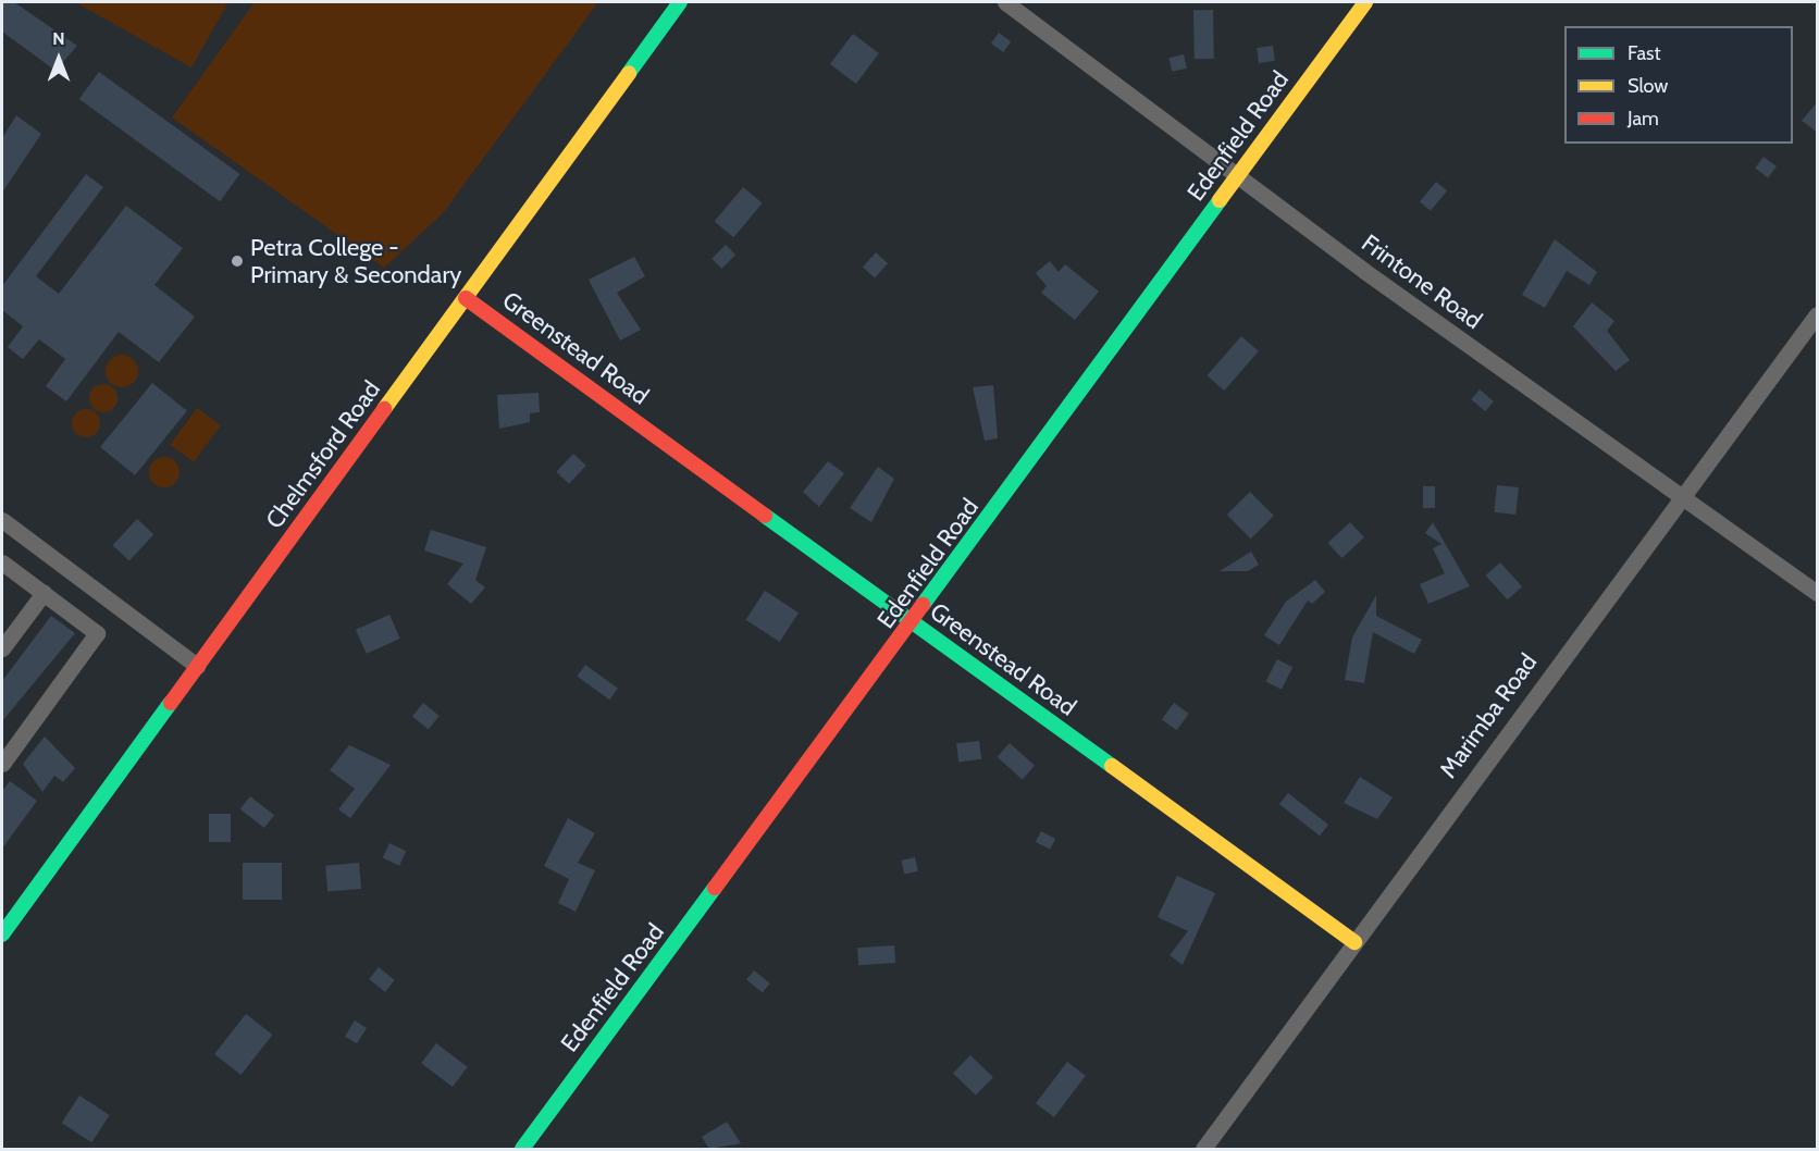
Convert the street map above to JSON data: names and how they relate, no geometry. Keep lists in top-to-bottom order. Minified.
{"streets":{"street":["Edenfield Road","Frintone Road","Greenstead Road","Chelmsford Road","Marimba Road"]},"crossings":[["Edenfield Road","Frintone Road"],["Edenfield Road","Greenstead Road"],["Frintone Road","Marimba Road"],["Greenstead Road","Chelmsford Road"],["Greenstead Road","Marimba Road"]],"places":["Petra College - Primary & Secondary"],"legend":["Fast","Slow","Jam"],"north":"top"}
